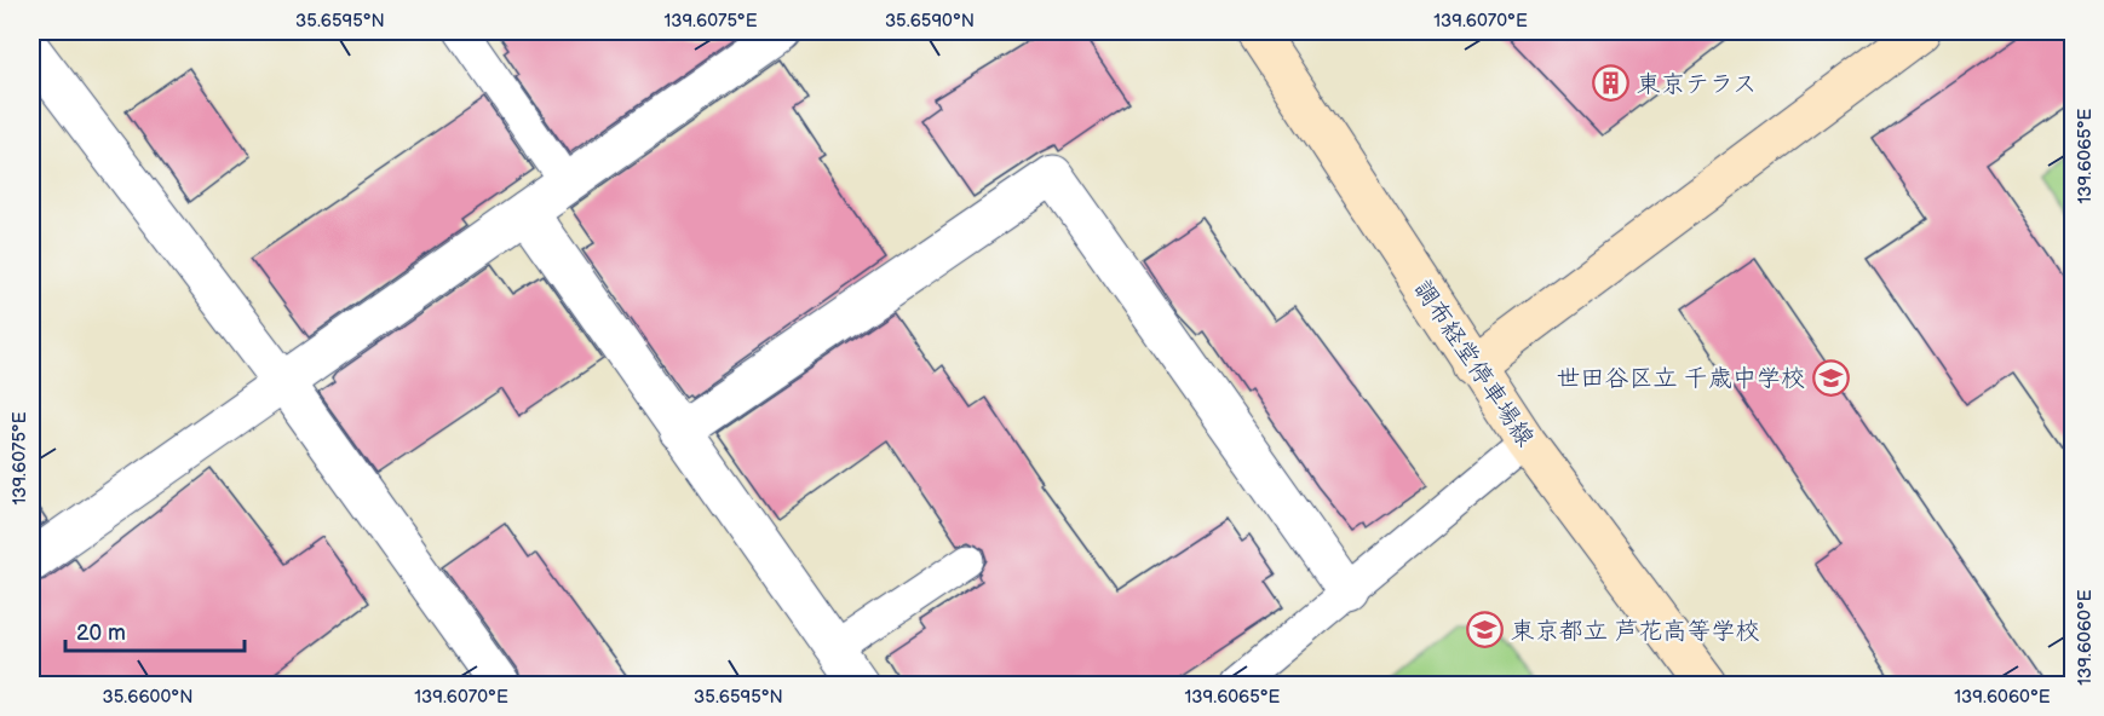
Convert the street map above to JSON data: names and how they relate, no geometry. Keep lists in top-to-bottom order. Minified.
{"streets":{"main road":["調布経堂停車場線"]},"places":{"building":["東京テラス"],"school or university":["世田谷区立 千歳中学校","東京都立 芦花高等学校"]},"scale_bar":"20 m","coordinates":["35.6595°N","139.6075°E","35.6590°N","139.6070°E","139.6065°E","139.6060°E","35.6600°N"]}
